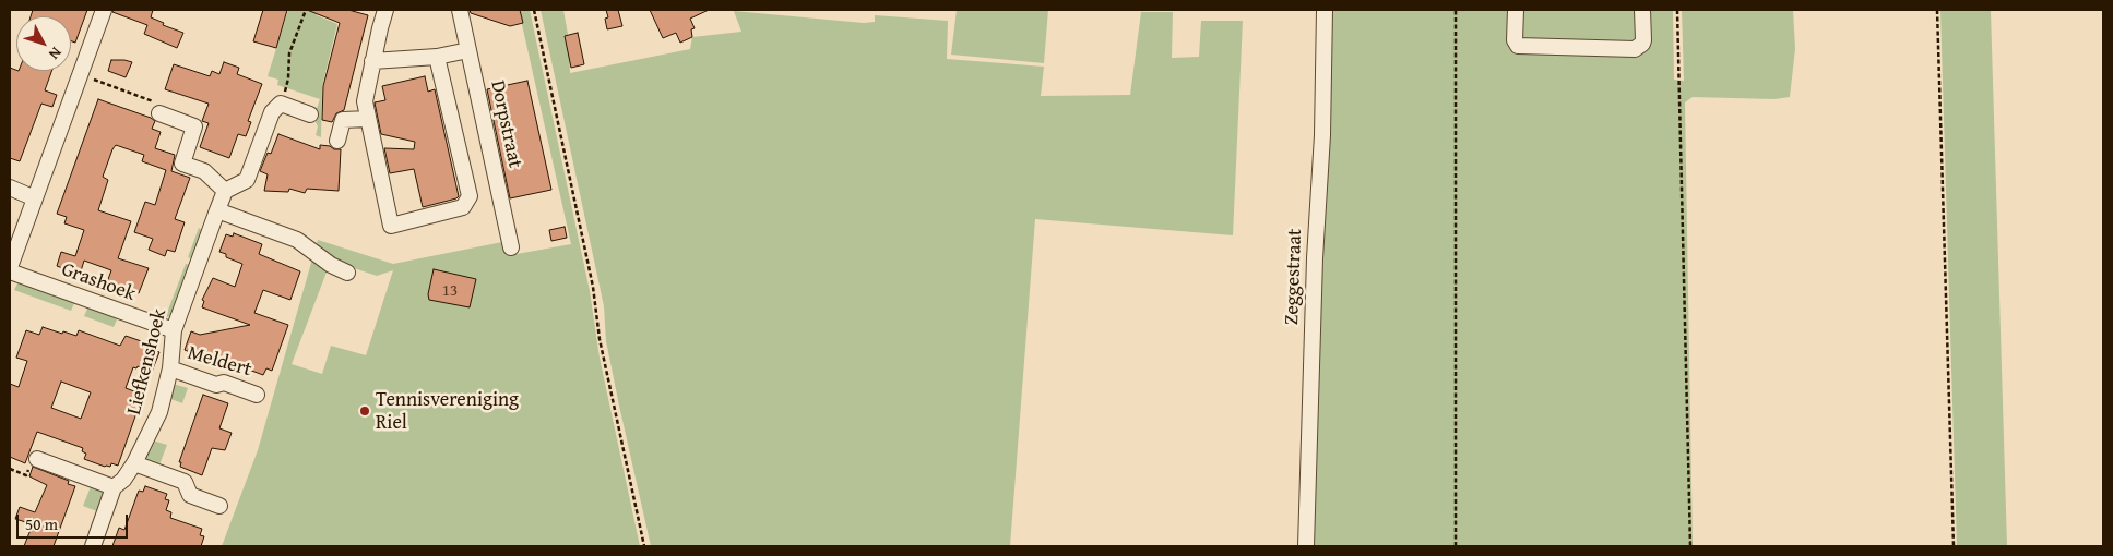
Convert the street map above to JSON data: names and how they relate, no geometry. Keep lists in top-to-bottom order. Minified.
{"streets":{"street":["Dorpstraat","Zeggestraat","Grashoek","Liefkenshoek","Meldert"]},"crossings":[["Grashoek","Liefkenshoek"],["Liefkenshoek","Meldert"]],"places":["Tennisvereniging Riel"],"house_numbers":["13"],"scale_bar":"50 m","north":"bottom right"}
